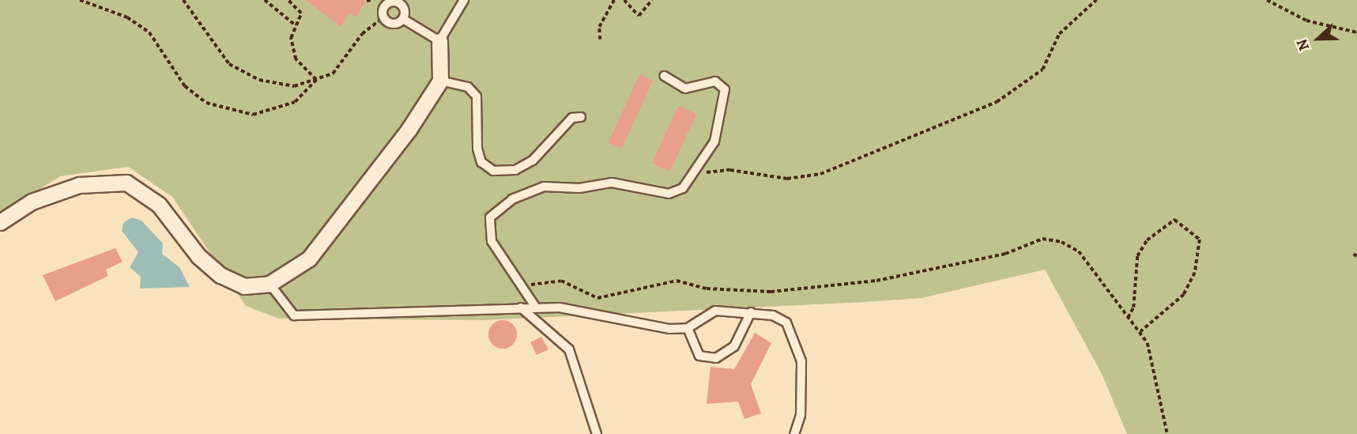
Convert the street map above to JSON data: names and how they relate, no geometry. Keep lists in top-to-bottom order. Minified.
{"north":"left"}
